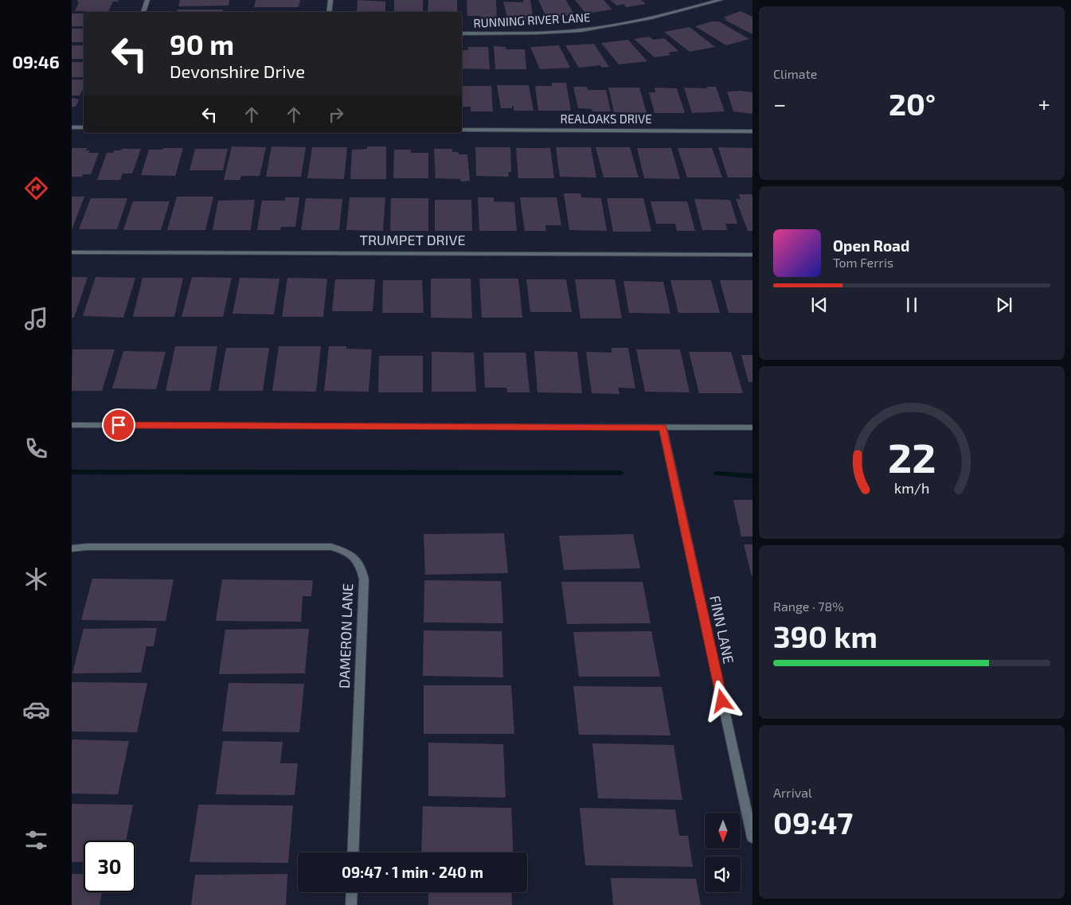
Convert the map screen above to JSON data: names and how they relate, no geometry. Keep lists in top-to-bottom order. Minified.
{"streets":{"street":["RUNNING RIVER LANE","REALOAKS DRIVE","TRUMPET DRIVE","FINN LANE","DAMERON LANE"]},"north":"bottom","page":{"tabs":"09:46","tile":["Climate",["Range · 78%","390 km"],["Arrival","09:47"]],"turn":["90 m","Devonshire Drive"],"heat":["−","20°","+"],"song":["Open Road","Tom Ferris"],"limit":"30","trip":"09:47 · 1 min · 240 m","gauge":["22","km/h"]}}
